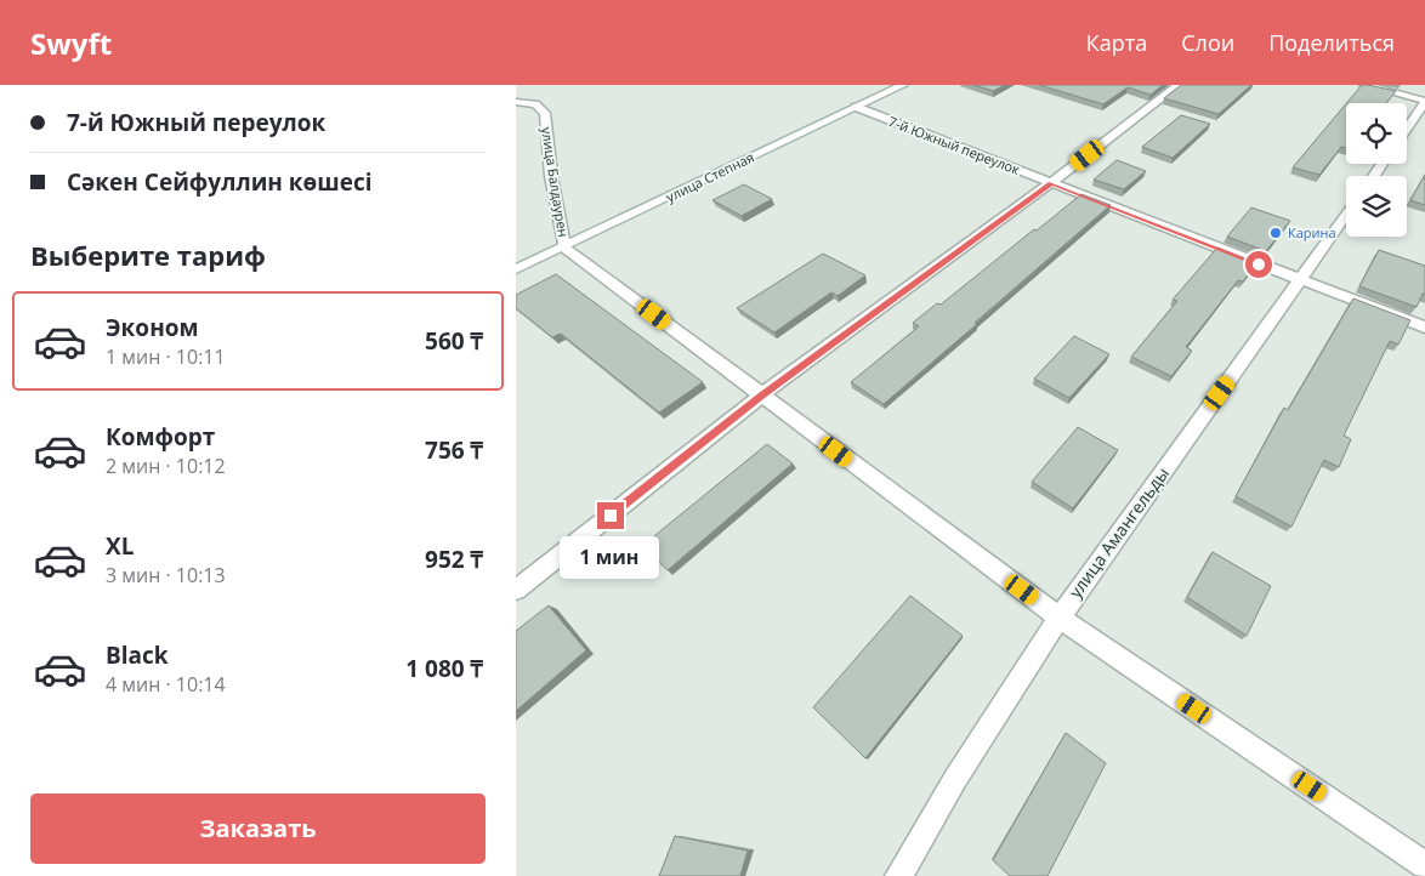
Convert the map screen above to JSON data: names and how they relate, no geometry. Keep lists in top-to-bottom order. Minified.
{"streets":{"street":["7-й Южный переулок","улица Степная","улица Балдаурен","улица Амангельды"]},"crossings":[["7-й Южный переулок","улица Степная"],["7-й Южный переулок","улица Амангельды"],["улица Степная","улица Балдаурен"]],"places":["Карина"],"page":{"header":"Swyft","nav":["Карта","Слои","Поделиться"],"banner":["7-й Южный переулок","Сәкен Сейфуллин көшесі"],"heading":"Выберите тариф","list":[{"name":"Эконом","note":"1 мин · 10:11","value":"560 ₸"},{"name":"Комфорт","note":"2 мин · 10:12","value":"756 ₸"},{"name":"XL","note":"3 мин · 10:13","value":"952 ₸"},{"name":"Black","note":"4 мин · 10:14","value":"1 080 ₸"}],"bubble":"1 мин","buttons":"Заказать"}}
